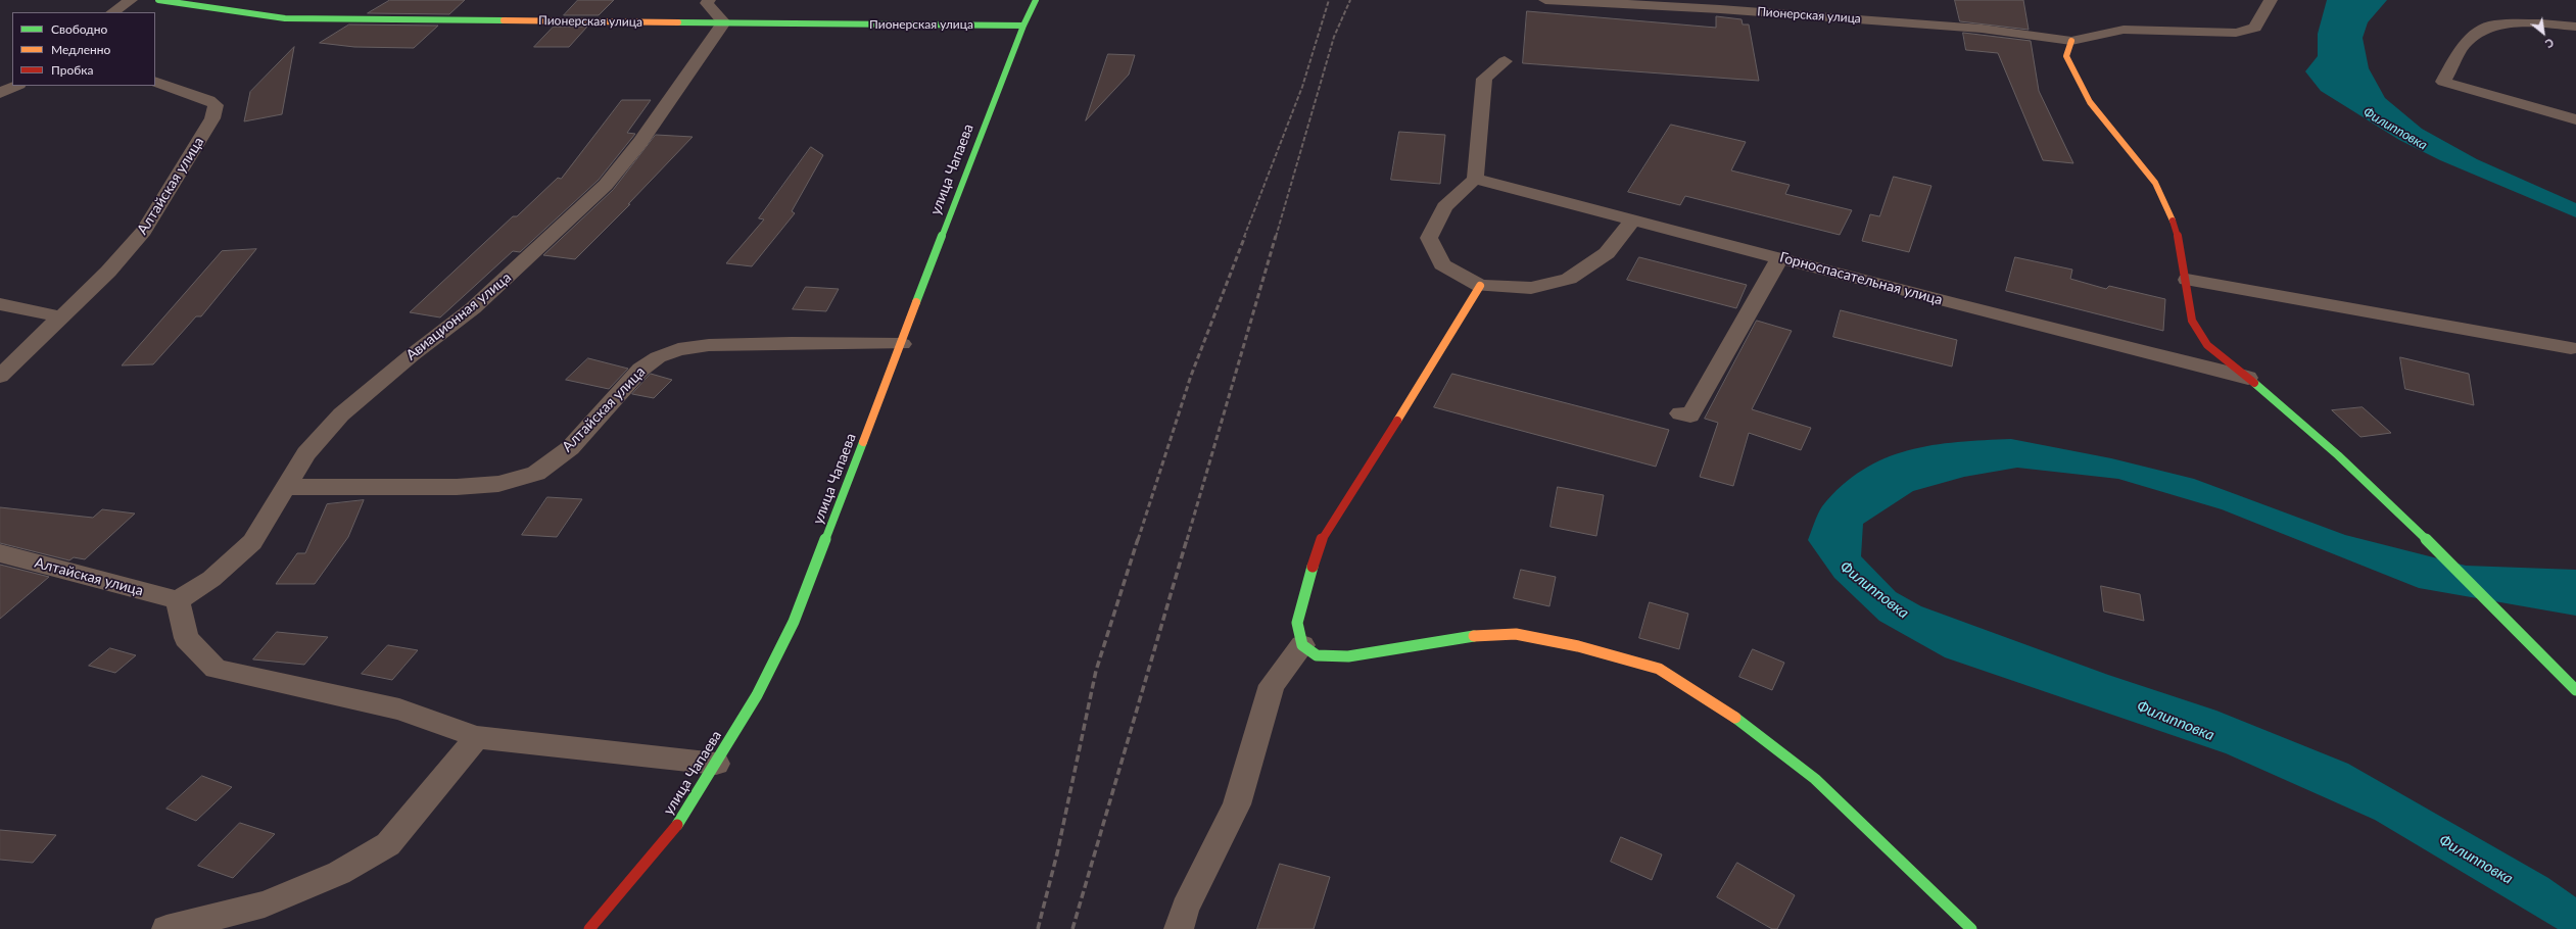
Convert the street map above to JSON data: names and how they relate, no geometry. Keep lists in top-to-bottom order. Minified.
{"streets":{"street":["Пионерская улица","улица Чапаева","Алтайская улица","Горноспасательная улица","Авиационная улица"]},"crossings":[["Пионерская улица","улица Чапаева"],["Пионерская улица","Авиационная улица"],["улица Чапаева","Алтайская улица"],["Алтайская улица","Авиационная улица"]],"water":["Филипповка"],"legend":["Свободно","Медленно","Пробка"],"north":"bottom right"}
